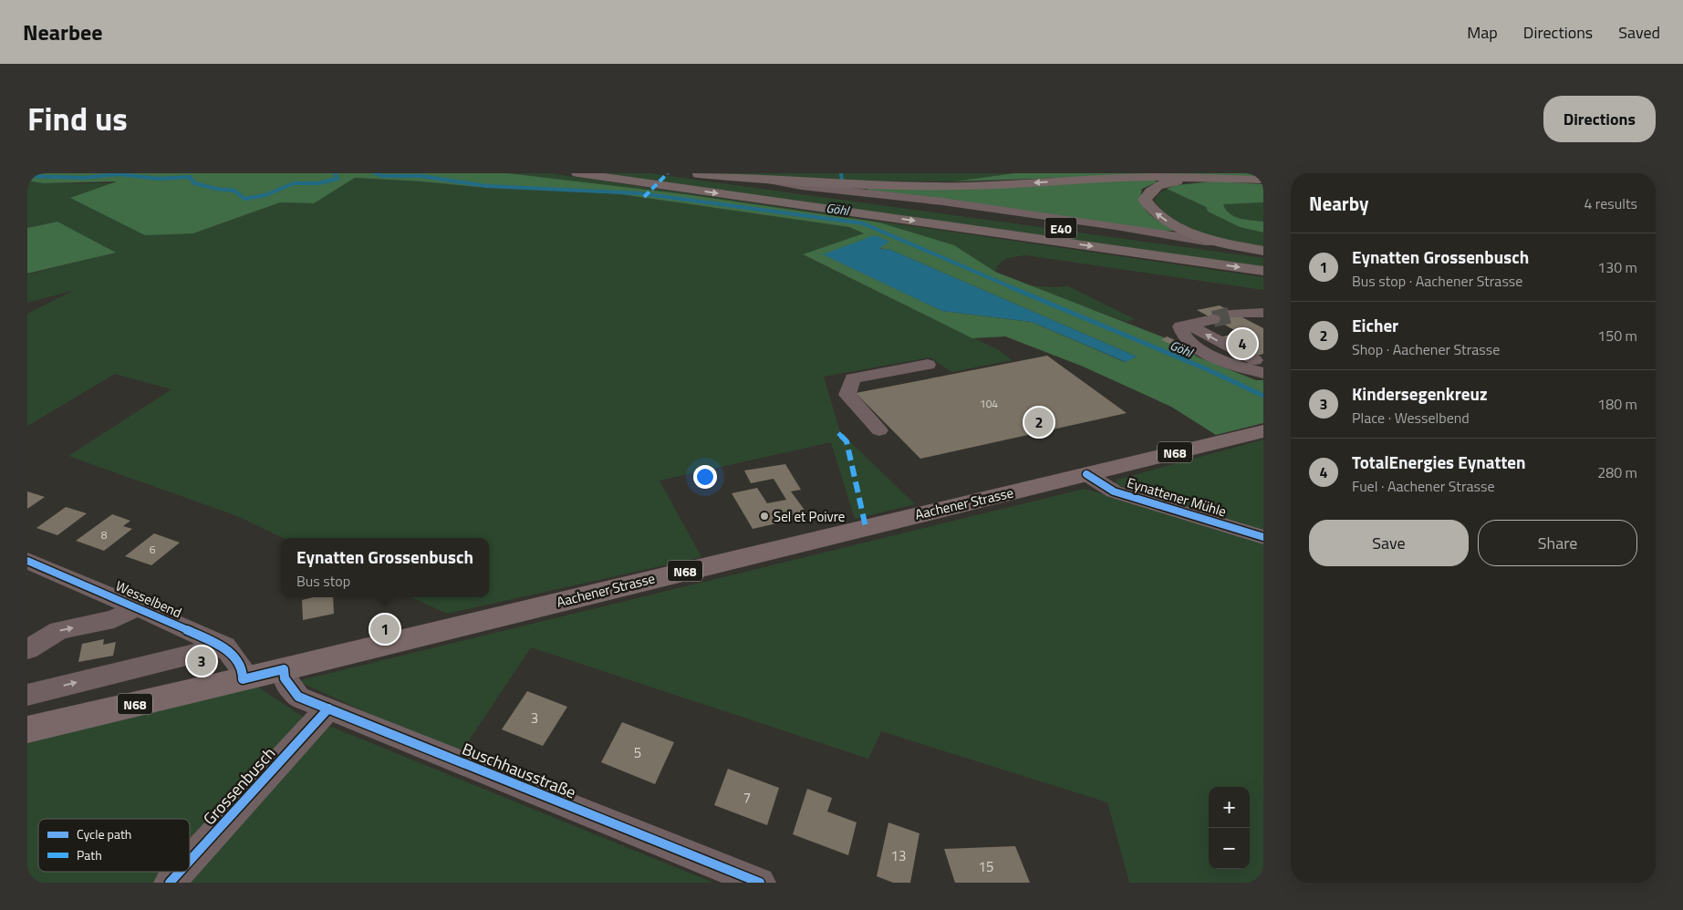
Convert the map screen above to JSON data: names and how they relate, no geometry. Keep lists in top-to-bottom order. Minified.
{"streets":{"highway":["E40"],"main road":["N68","Aachener Strasse"],"street":["Eynattener Mühle","Wesselbend","Buschhausstraße","Grossenbusch"]},"crossings":[["Eynattener Mühle","Aachener Strasse"],["Aachener Strasse","Wesselbend"],["Aachener Strasse","Buschhausstraße"],["Buschhausstraße","Grossenbusch"]],"water":["Göhl"],"places":["Sel et Poivre"],"house_numbers":["104","8","6","3","5","7","13","15"],"legend":["Cycle path","Path"],"page":{"header":"Nearbee","nav":["Map","Directions","Saved"],"title":"Find us","buttons":["Directions",["Save","Share"]],"heading":["Nearby","4 results"],"list":[{"mark":"1","name":"Eynatten Grossenbusch","note":"Bus stop · Aachener Strasse","value":"130 m"},{"mark":"2","name":"Eicher","note":"Shop · Aachener Strasse","value":"150 m"},{"mark":"3","name":"Kindersegenkreuz","note":"Place · Wesselbend","value":"180 m"},{"mark":"4","name":"TotalEnergies Eynatten","note":"Fuel · Aachener Strasse","value":"280 m"}],"pins":["4","2","1","3"],"popup":["Eynatten Grossenbusch","Bus stop"],"map_buttons":["+","−"]}}
